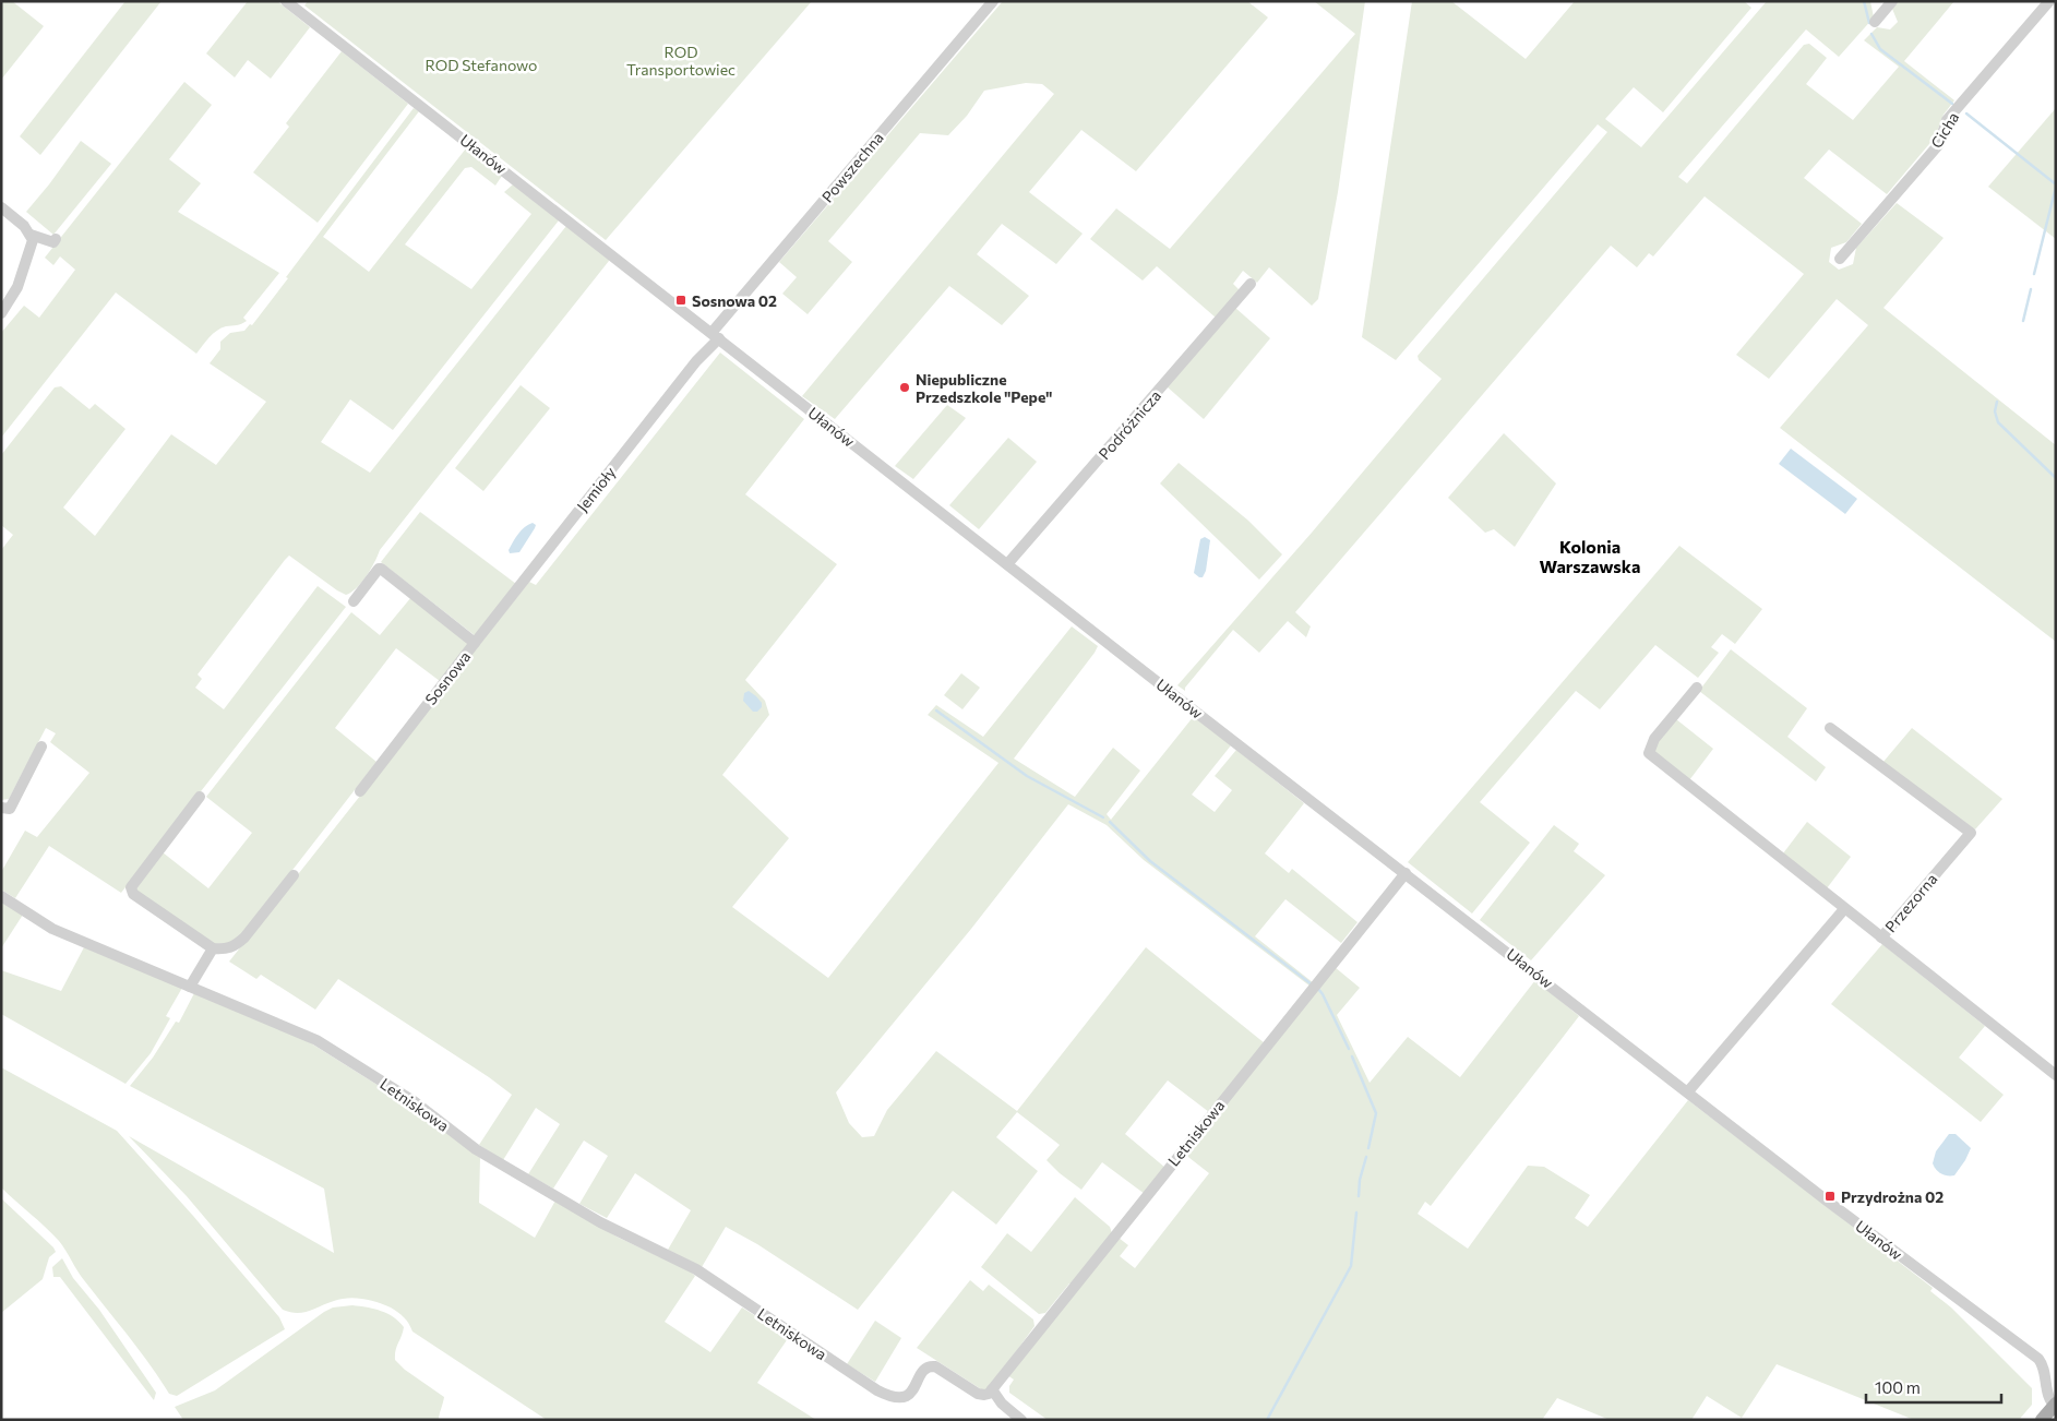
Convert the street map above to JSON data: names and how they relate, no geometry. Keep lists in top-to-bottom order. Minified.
{"streets":{"street":["Cicha","Ułanów","Powszechna","Podróżnicza","Jemioły","Sosnowa","Przezorna","Letniskowa"]},"crossings":[["Ułanów","Powszechna"],["Ułanów","Podróżnicza"],["Ułanów","Jemioły"],["Ułanów","Letniskowa"],["Powszechna","Jemioły"],["Jemioły","Sosnowa"]],"districts":["Kolonia Warszawska"],"parks":["ROD Transportowiec","ROD Stefanowo"],"places":{"transit":["Sosnowa 02","Przydrożna 02"],"other":["Niepubliczne Przedszkole \"Pepe\""]},"scale_bar":"100 m"}
